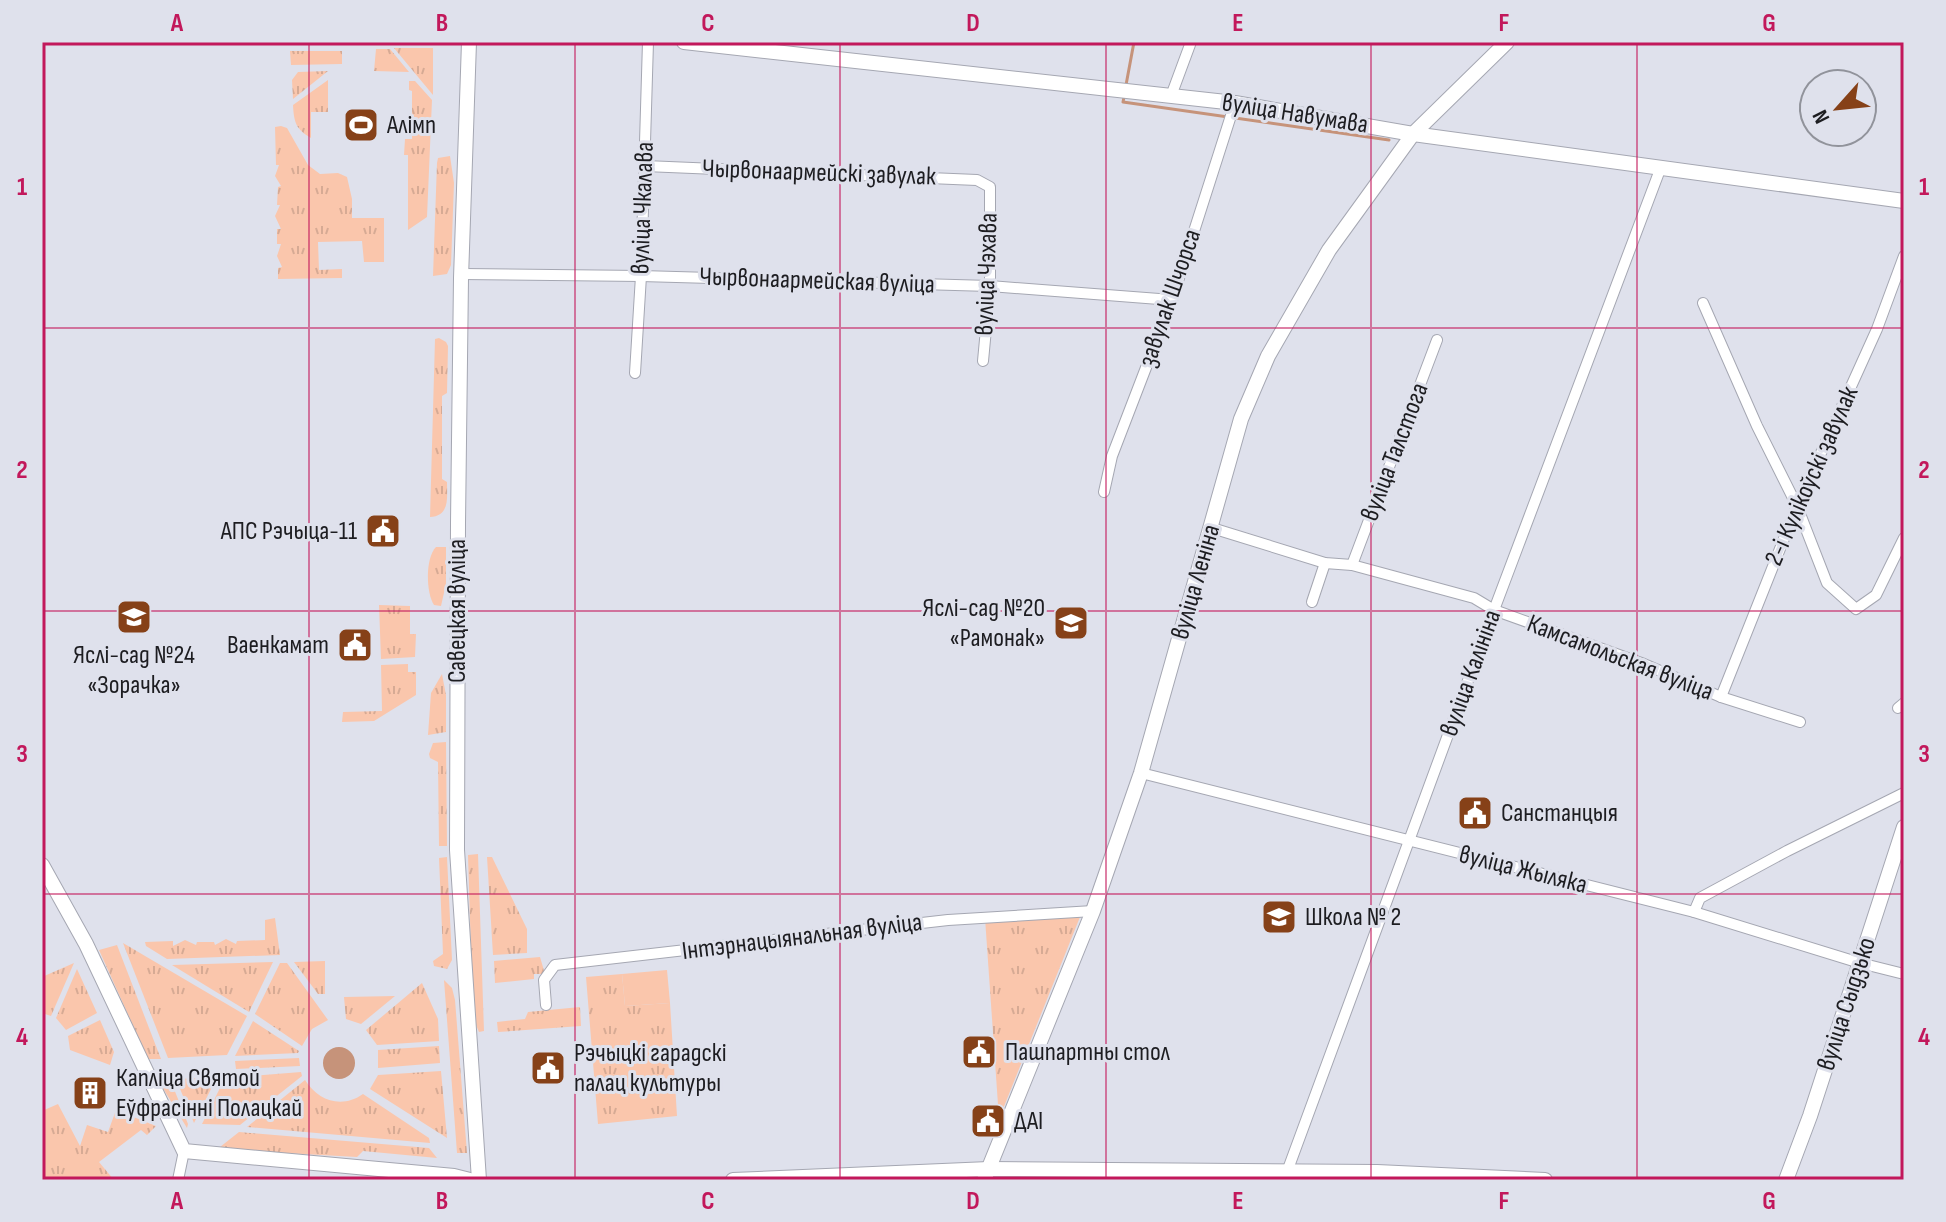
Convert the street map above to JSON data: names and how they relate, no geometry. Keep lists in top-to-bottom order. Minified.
{"streets":{"street":["вуліца Навумава","Чырвонаармейскі завулак","вуліца Чкалава","вуліца Чэхава","Чырвонаармейская вуліца","завулак Шчорса","вуліца Талстога","2-і Кулікоўскі завулак","вуліца Леніна","Савецкая вуліца","Камсамольская вуліца","вуліца Калініна","вуліца Жыляка","Інтэрнацыянальная вуліца","вуліца Сыдзько"]},"crossings":[["вуліца Навумава","завулак Шчорса"],["вуліца Навумава","вуліца Леніна"],["вуліца Навумава","вуліца Калініна"],["Чырвонаармейскі завулак","вуліца Чкалава"],["Чырвонаармейскі завулак","вуліца Чэхава"],["вуліца Чкалава","Чырвонаармейская вуліца"],["вуліца Чэхава","Чырвонаармейская вуліца"],["Чырвонаармейская вуліца","завулак Шчорса"],["Чырвонаармейская вуліца","Савецкая вуліца"],["вуліца Талстога","Камсамольская вуліца"],["2-і Кулікоўскі завулак","Камсамольская вуліца"],["вуліца Леніна","Камсамольская вуліца"],["вуліца Леніна","вуліца Жыляка"],["вуліца Леніна","Інтэрнацыянальная вуліца"],["Камсамольская вуліца","вуліца Калініна"],["вуліца Калініна","вуліца Жыляка"],["вуліца Жыляка","вуліца Сыдзько"]],"places":{"sports":["Алімп"],"public building":["АПС Рэчыца-11","Ваенкамат","Санстанцыя","Пашпартны стол","Рэчыцкі гарадскі палац культуры","ДАІ"],"school or university":["Яслі-сад №24 «Зорачка»","Яслі-сад №20 «Рамонак»","Школа № 2"],"building":["Капліца Святой Еўфрасінні Полацкай"]},"north":"bottom left","grid":{"columns":["A","B","C","D","E","F","G"],"rows":["1","2","3","4"]}}
